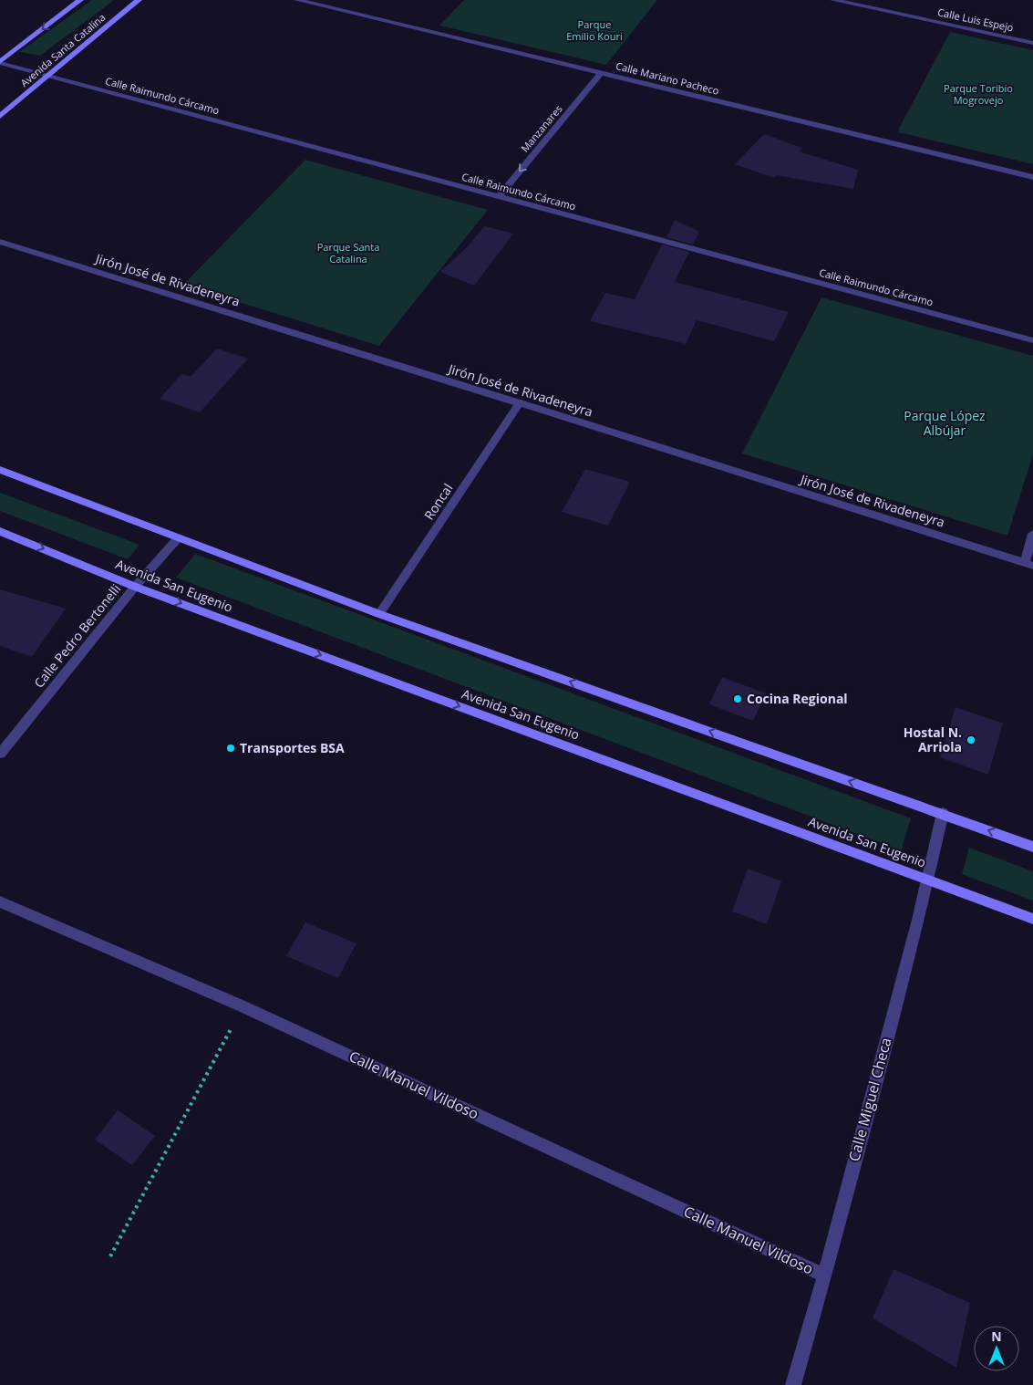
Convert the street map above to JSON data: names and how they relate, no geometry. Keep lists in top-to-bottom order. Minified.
{"streets":{"street":["Calle Luis Espejo","Avenida Santa Catalina","Calle Mariano Pacheco","Calle Raimundo Cárcamo","Manzanares","Jirón José de Rivadeneyra","Roncal","Avenida San Eugenio","Calle Pedro Bertonelli","Calle Manuel Vildoso","Calle Miguel Checa"]},"crossings":[["Avenida Santa Catalina","Calle Raimundo Cárcamo"],["Calle Mariano Pacheco","Manzanares"],["Calle Raimundo Cárcamo","Manzanares"],["Jirón José de Rivadeneyra","Roncal"],["Avenida San Eugenio","Calle Pedro Bertonelli"],["Avenida San Eugenio","Calle Miguel Checa"],["Calle Manuel Vildoso","Calle Miguel Checa"]],"one_way":["Manzanares"],"parks":["Parque Emilio Kouri","Parque Toribio Mogrovejo","Parque Santa Catalina","Parque López Albújar"],"places":["Cocina Regional","Hostal N. Arriola","Transportes BSA"],"north":"top"}
